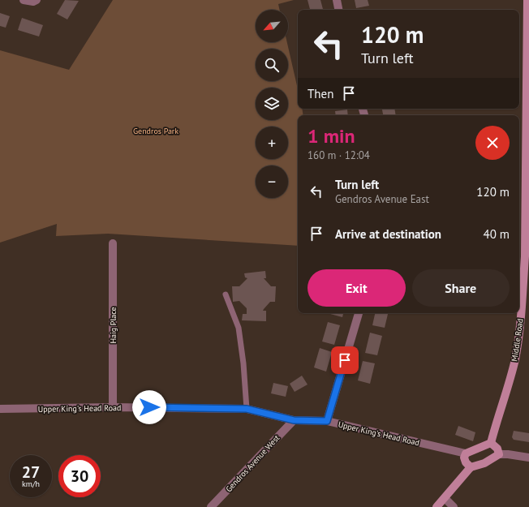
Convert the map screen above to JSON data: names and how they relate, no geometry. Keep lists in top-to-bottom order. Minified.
{"streets":{"street":["Haig Place","Middle Road","Upper King's Head Road","Gendros Avenue West"]},"crossings":[["Haig Place","Upper King's Head Road"],["Upper King's Head Road","Gendros Avenue West"]],"parks":["Gendros Park"],"north":"bottom left","page":{"map_buttons":["+","−"],"turn":["120 m","Turn left"],"then":"Then","heading":["1 min","160 m · 12:04"],"list":[{"name":"Turn left","note":"Gendros Avenue East","value":"120 m"},{"name":"Arrive at destination","value":"40 m"}],"buttons":["Exit","Share"],"speed":"27 km/h","limit":"30"}}
